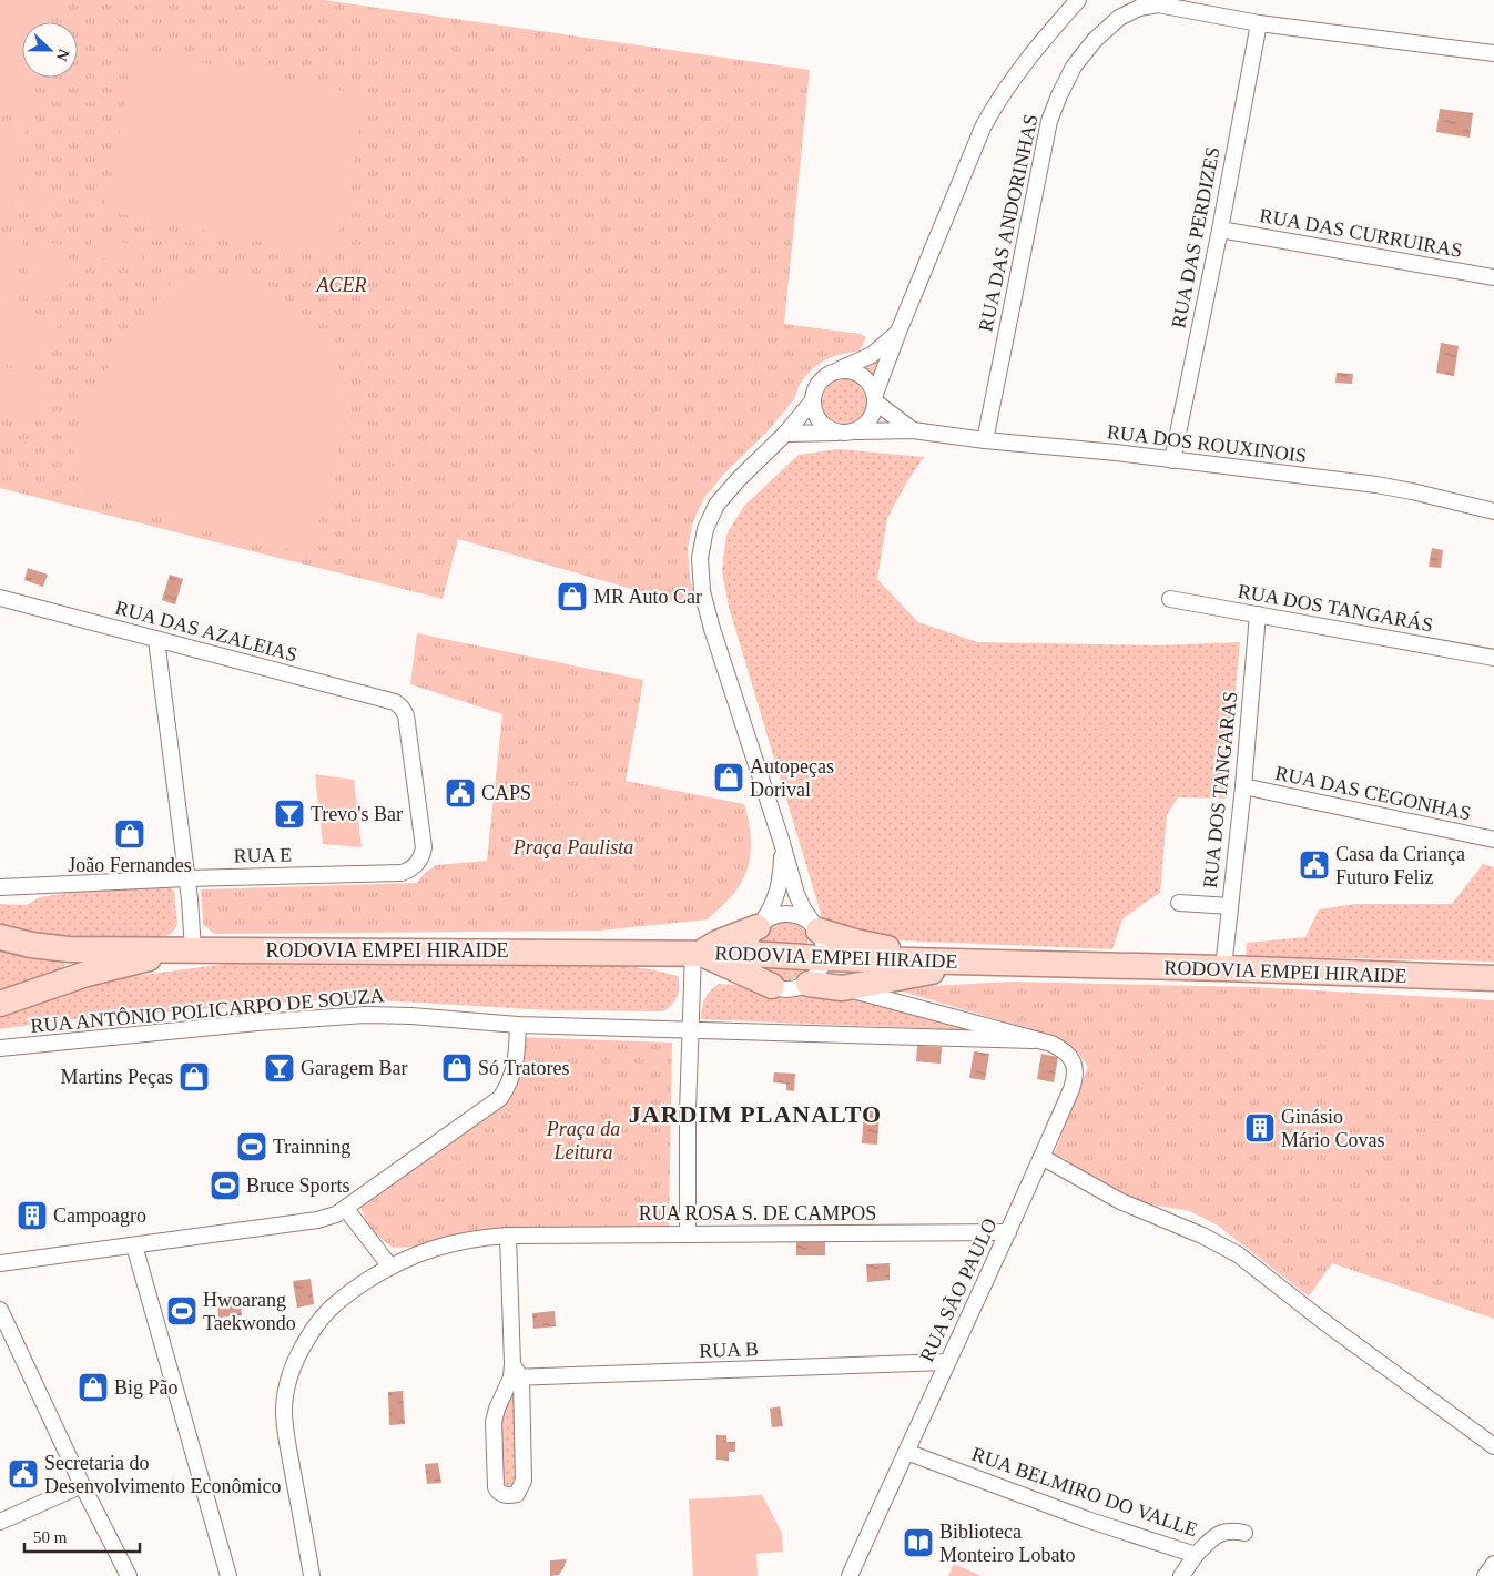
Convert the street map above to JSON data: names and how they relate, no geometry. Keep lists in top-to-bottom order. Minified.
{"streets":{"main road":["RODOVIA EMPEI HIRAIDE"],"street":["RUA DAS ANDORINHAS","RUA DAS CURRUIRAS","RUA DAS PERDIZES","RUA DOS ROUXINOIS","RUA DOS TANGARÁS","RUA DAS AZALEIAS","RUA DOS TANGARAS","RUA DAS CEGONHAS","RUA E","RUA ANTÔNIO POLICARPO DE SOUZA","RUA ROSA S. DE CAMPOS","RUA SÃO PAULO","RUA B","RUA BELMIRO DO VALLE"]},"crossings":[["RUA DAS ANDORINHAS","RUA DAS PERDIZES"],["RUA DAS ANDORINHAS","RUA DOS ROUXINOIS"],["RUA DAS CURRUIRAS","RUA DAS PERDIZES"],["RUA DAS PERDIZES","RUA DOS ROUXINOIS"],["RUA DOS TANGARÁS","RUA DOS TANGARAS"],["RUA DAS AZALEIAS","RUA E"],["RUA DOS TANGARAS","RUA DAS CEGONHAS"],["RUA DOS TANGARAS","RODOVIA EMPEI HIRAIDE"],["RUA ANTÔNIO POLICARPO DE SOUZA","RUA SÃO PAULO"],["RUA ROSA S. DE CAMPOS","RUA SÃO PAULO"],["RUA SÃO PAULO","RUA B"],["RUA SÃO PAULO","RUA BELMIRO DO VALLE"]],"districts":["JARDIM PLANALTO"],"parks":["ACER","Praça Paulista","Praça da Leitura"],"places":{"shop":["MR Auto Car","Autopeças Dorival","João Fernandes","Só Tratores","Martins Peças","Big Pão"],"public building":["CAPS","Casa da Criança Futuro Feliz","Secretaria do Desenvolvimento Econômico"],"bar":["Trevo's Bar","Garagem Bar"],"building":["Ginásio Mário Covas","Campoagro"],"sports":["Trainning","Bruce Sports","Hwoarang Taekwondo"],"library":["Biblioteca Monteiro Lobato"]},"scale_bar":"50 m","north":"right"}
